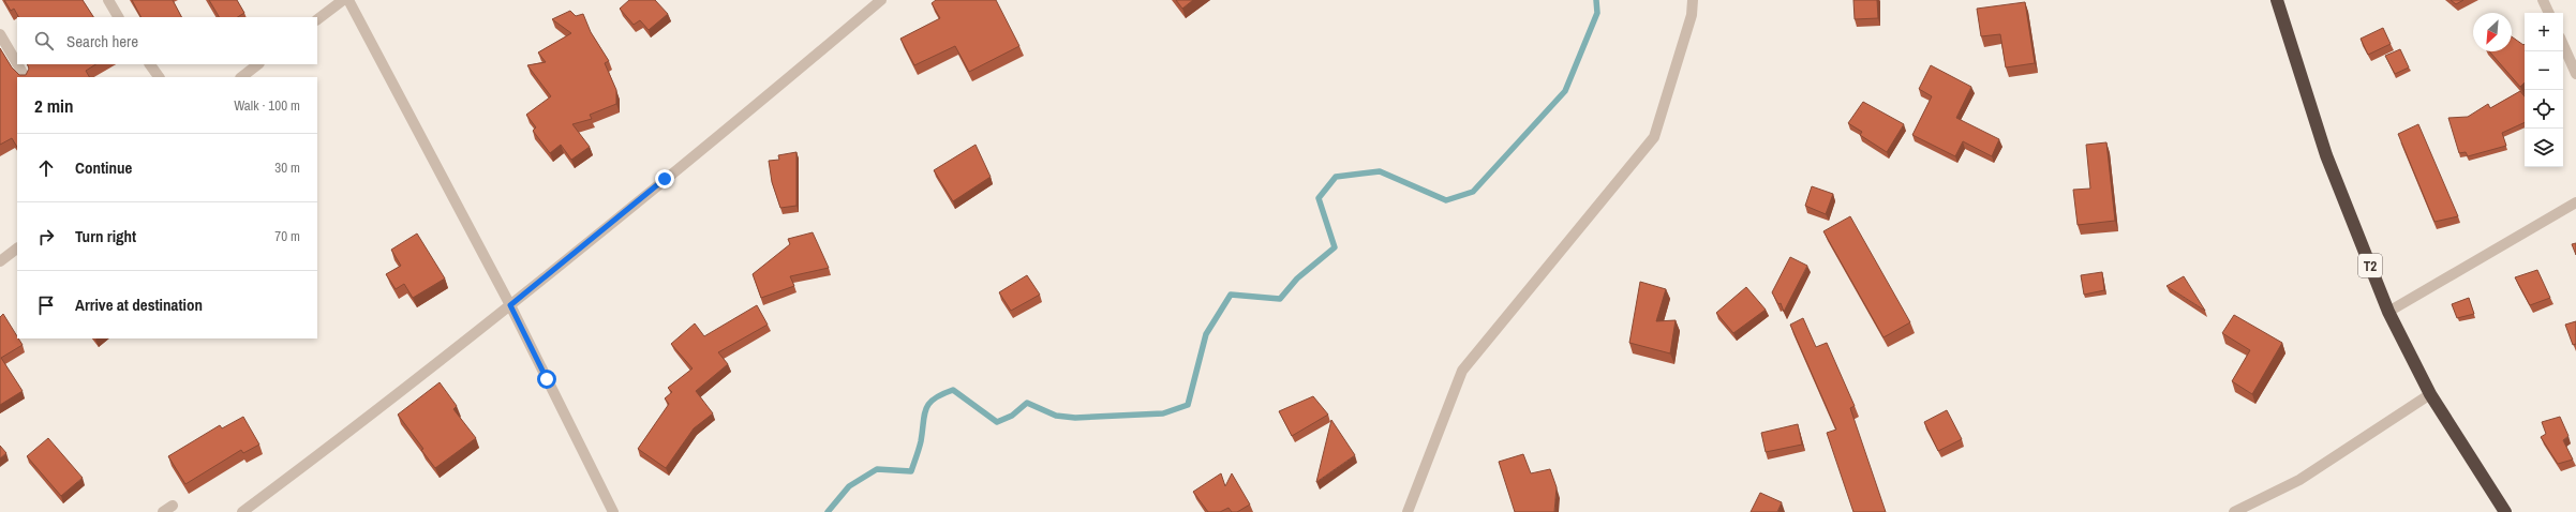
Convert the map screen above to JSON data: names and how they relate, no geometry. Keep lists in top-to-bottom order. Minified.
{"streets":{"highway":["T2"]},"north":"bottom left","page":{"map_buttons":["+","−"],"search":"Search here","heading":["2 min","Walk · 100 m"],"list":[["Continue","30 m"],["Turn right","70 m"],"Arrive at destination"]}}
